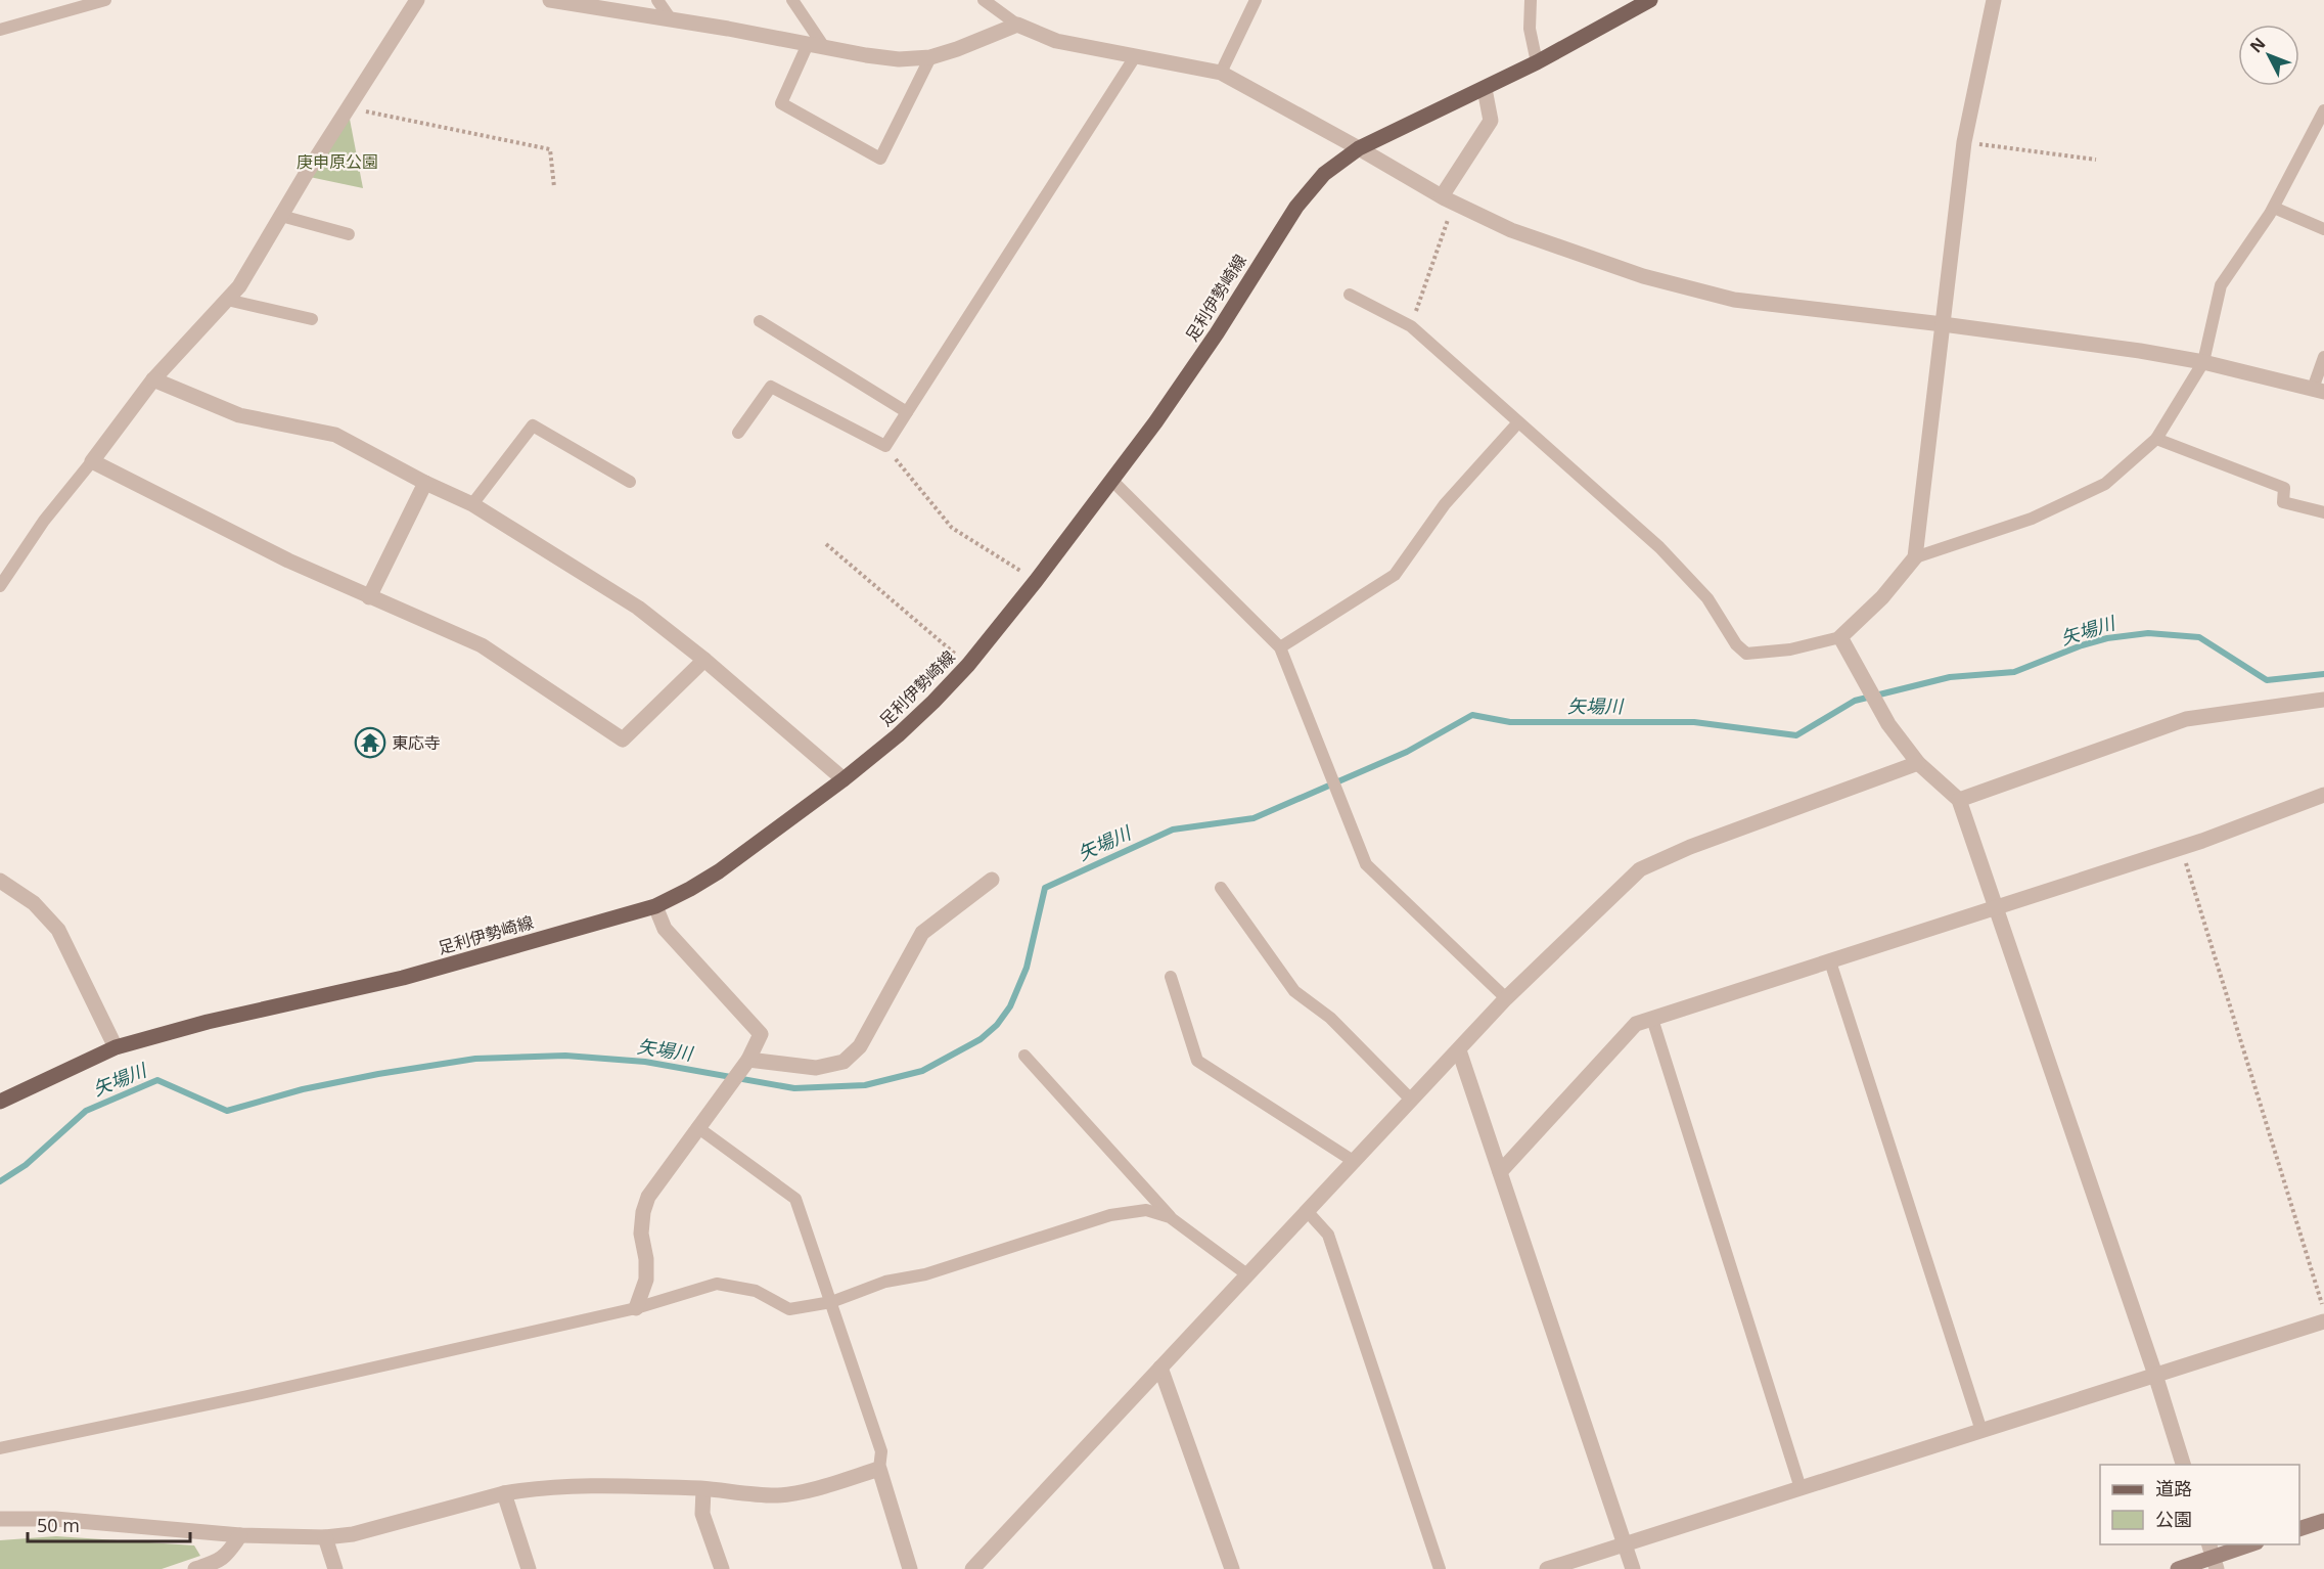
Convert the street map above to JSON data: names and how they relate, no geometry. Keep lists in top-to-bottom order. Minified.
{"streets":{"main road":["足利伊勢崎線"]},"water":["矢場川"],"parks":["庚申原公園"],"places":{"temple":["東応寺"]},"legend":["道路","公園"],"scale_bar":"50 m","north":"top left"}
